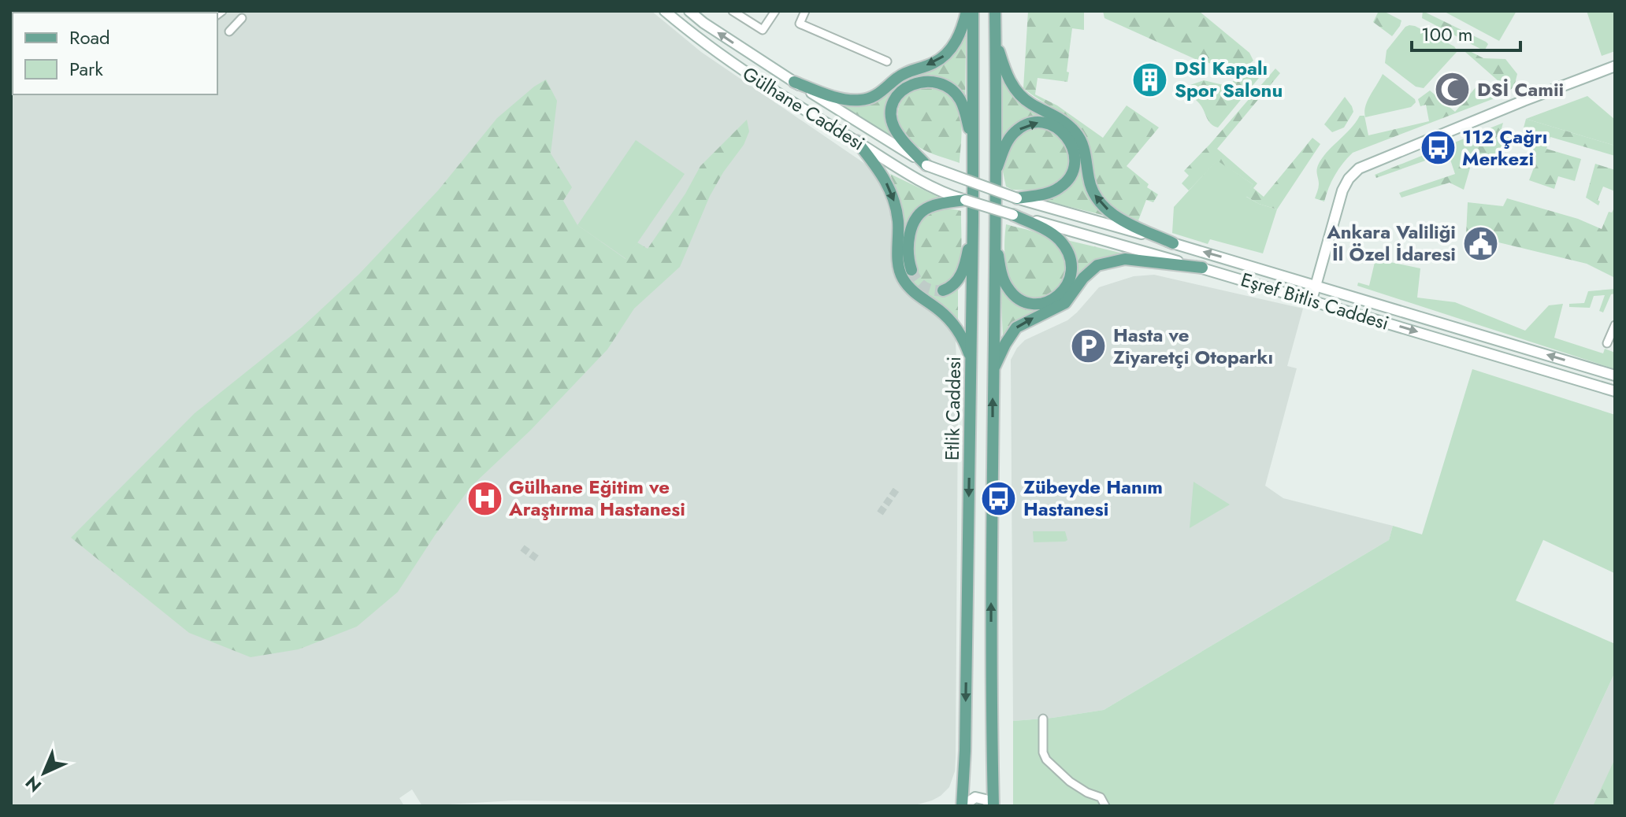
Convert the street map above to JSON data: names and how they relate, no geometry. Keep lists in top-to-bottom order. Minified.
{"streets":{"main road":["Gülhane Caddesi","Eşref Bitlis Caddesi","Etlik Caddesi"]},"crossings":[["Gülhane Caddesi","Eşref Bitlis Caddesi"]],"places":{"building":["DSİ Kapalı Spor Salonu"],"mosque":["DSİ Camii"],"bus stop":["112 Çağrı Merkezi","Zübeyde Hanım Hastanesi"],"public building":["Ankara Valiliği İl Özel İdaresi"],"parking":["Hasta ve Ziyaretçi Otoparkı"],"hospital":["Gülhane Eğitim ve Araştırma Hastanesi"]},"legend":["Road","Park"],"scale_bar":"100 m","north":"bottom left"}
